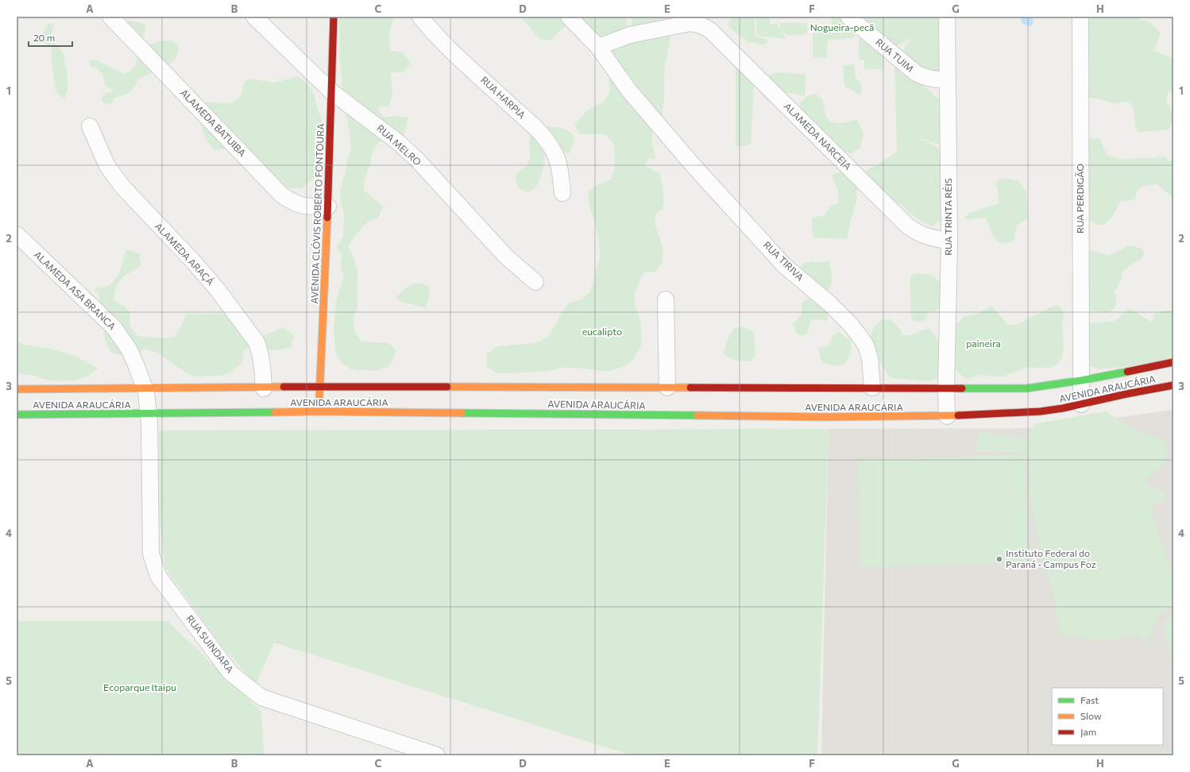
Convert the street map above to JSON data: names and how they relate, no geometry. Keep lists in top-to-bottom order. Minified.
{"streets":{"street":["RUA TUIM","RUA HARPIA","ALAMEDA BATUIBA","ALAMEDA NARCEJA","RUA MELRO","RUA PERDIGÃO","AVENIDA CLÓVIS ROBERTO FONTOURA","RUA TRINTA RÉIS","ALAMEDA ARAÇÁ","RUA TIRIVA","ALAMEDA ASA BRANCA","AVENIDA ARAUCÁRIA","RUA SUINDARA"]},"crossings":[["RUA TUIM","RUA TRINTA RÉIS"],["ALAMEDA BATUIBA","AVENIDA CLÓVIS ROBERTO FONTOURA"],["ALAMEDA NARCEJA","RUA TRINTA RÉIS"],["ALAMEDA NARCEJA","RUA TIRIVA"],["RUA MELRO","AVENIDA CLÓVIS ROBERTO FONTOURA"],["RUA PERDIGÃO","AVENIDA ARAUCÁRIA"],["AVENIDA CLÓVIS ROBERTO FONTOURA","AVENIDA ARAUCÁRIA"],["RUA TRINTA RÉIS","AVENIDA ARAUCÁRIA"],["ALAMEDA ARAÇÁ","AVENIDA ARAUCÁRIA"],["RUA TIRIVA","AVENIDA ARAUCÁRIA"],["ALAMEDA ASA BRANCA","AVENIDA ARAUCÁRIA"],["ALAMEDA ASA BRANCA","RUA SUINDARA"],["AVENIDA ARAUCÁRIA","RUA SUINDARA"]],"parks":["Nogueira-pecã","eucalipto","paineira","Ecoparque Itaipu"],"places":["Instituto Federal do Paraná - Campus Foz"],"legend":["Fast","Slow","Jam"],"scale_bar":"20 m","grid":{"columns":["A","B","C","D","E","F","G","H"],"rows":["1","2","3","4","5"]}}
